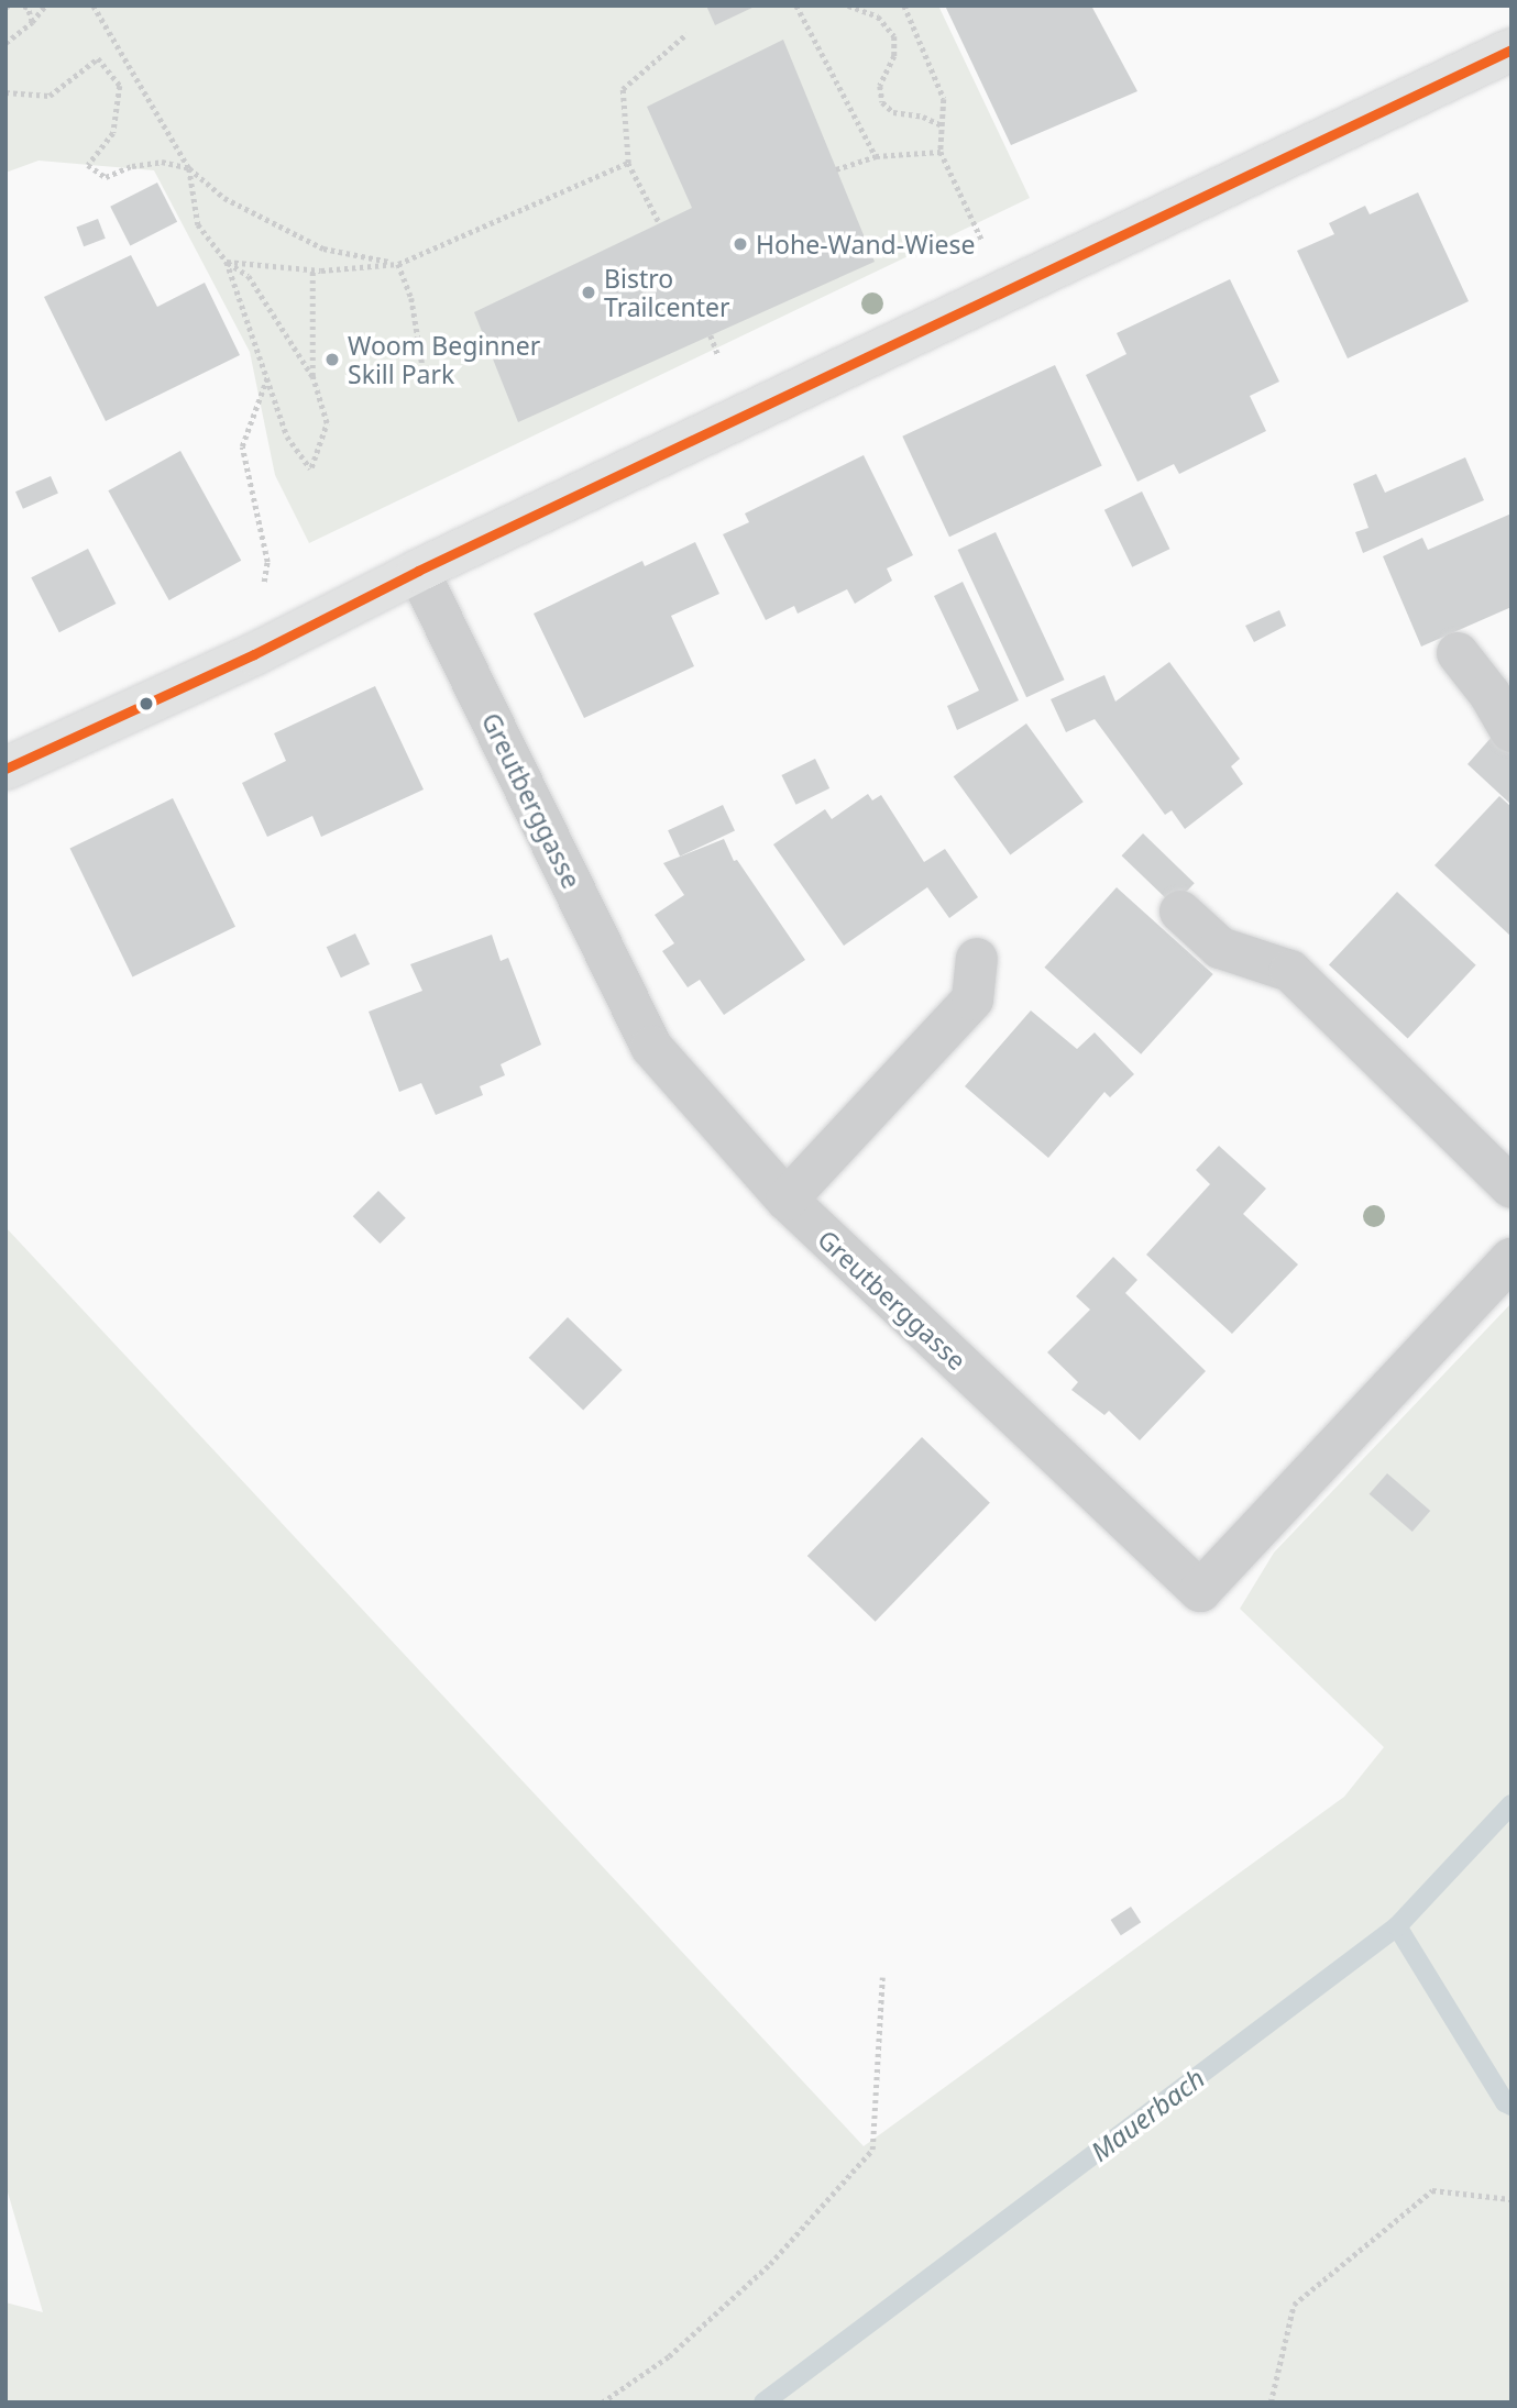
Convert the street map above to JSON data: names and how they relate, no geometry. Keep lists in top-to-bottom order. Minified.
{"streets":{"street":["Greutberggasse"]},"water":["Mauerbach"],"places":["Hohe-Wand-Wiese","Bistro Trailcenter","Woom Beginner Skill Park"]}
